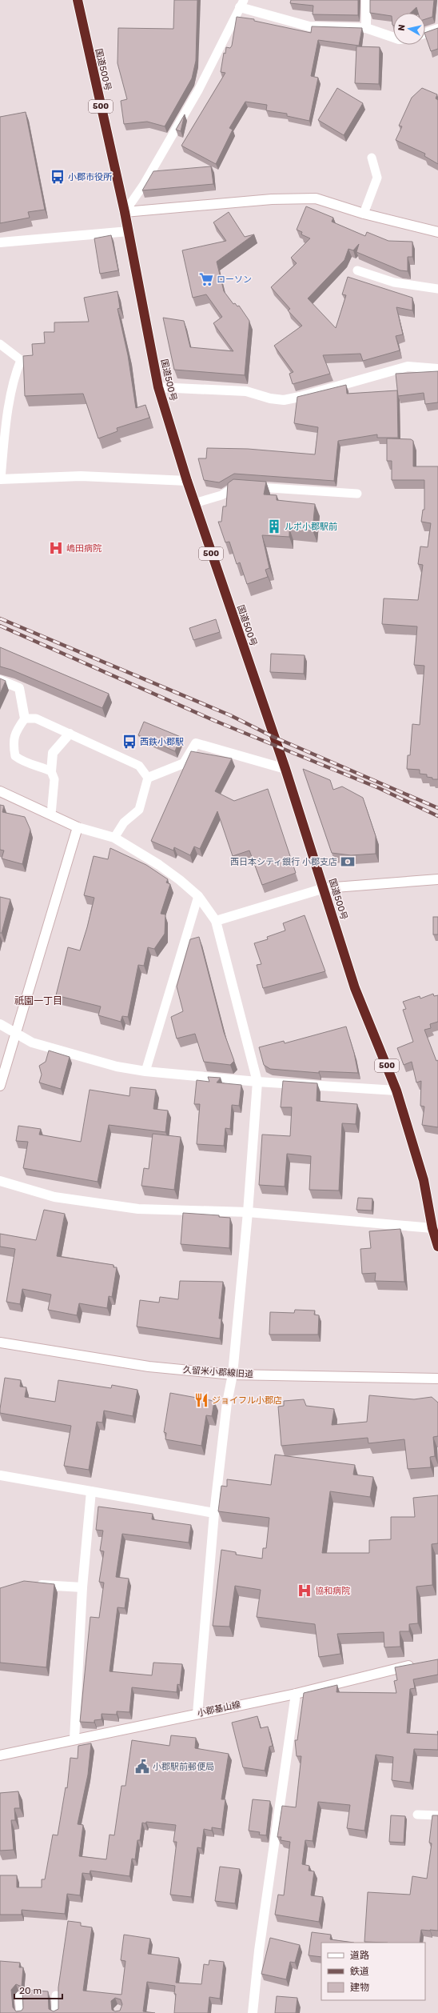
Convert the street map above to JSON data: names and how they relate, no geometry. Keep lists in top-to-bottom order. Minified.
{"streets":{"highway":["国道500号","500"],"street":["久留米小郡線旧道","小郡基山線"]},"districts":["祇園一丁目"],"places":{"bus stop":["小郡市役所","西鉄小郡駅"],"supermarket":["ローソン"],"building":["ルポ小郡駅前"],"hospital":["嶋田病院","協和病院"],"bank":["西日本シティ銀行 小郡支店"],"restaurant":["ジョイフル小郡店"],"public building":["小郡駅前郵便局"]},"legend":["道路","鉄道","建物"],"scale_bar":"20 m","north":"left"}
